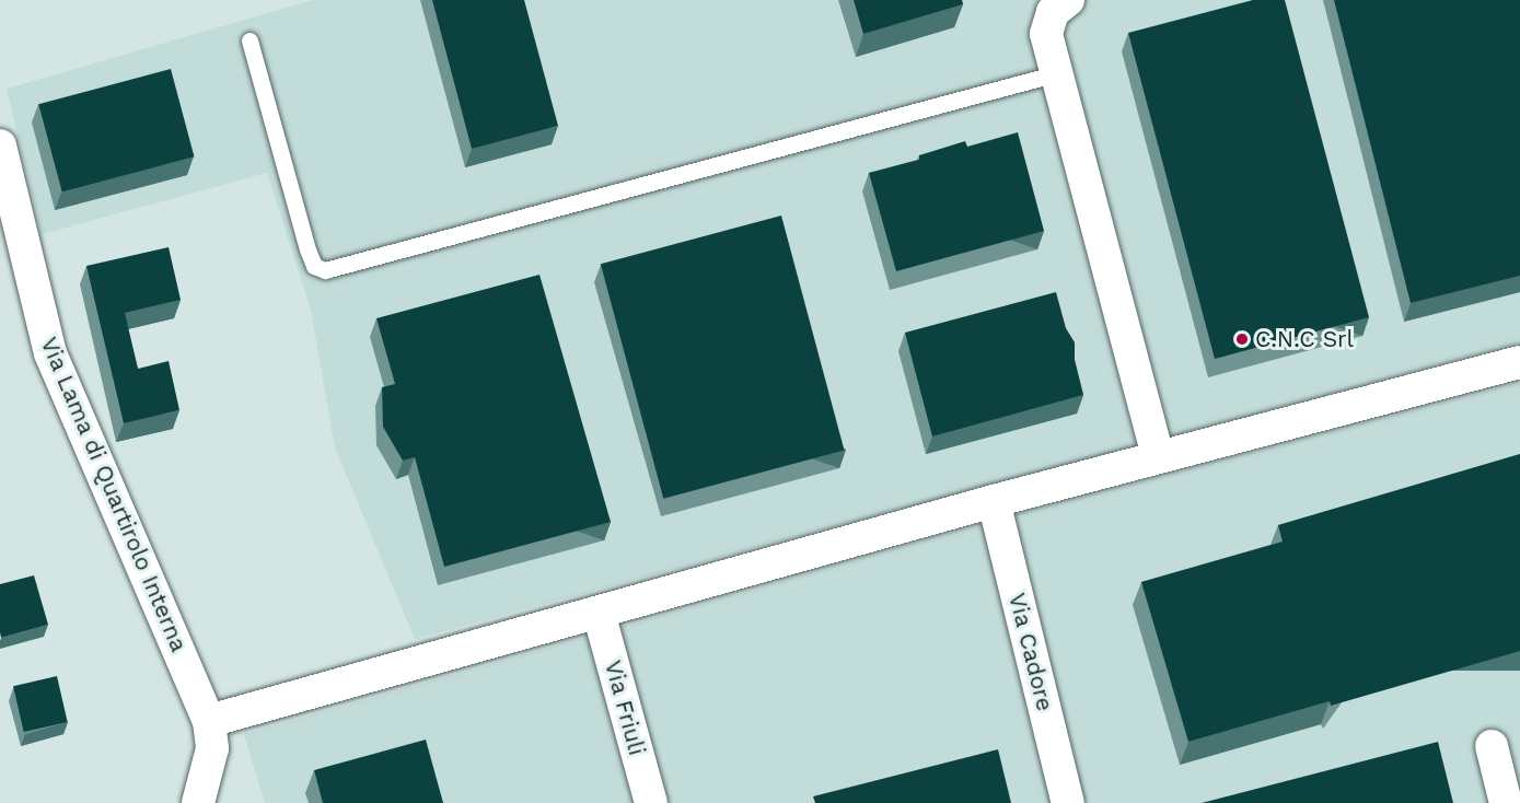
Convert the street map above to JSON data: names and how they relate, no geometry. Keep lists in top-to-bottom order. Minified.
{"streets":{"street":["Via Lama di Quartirolo Interna","Via Cadore","Via Friuli"]},"places":["C.N.C Srl"]}
